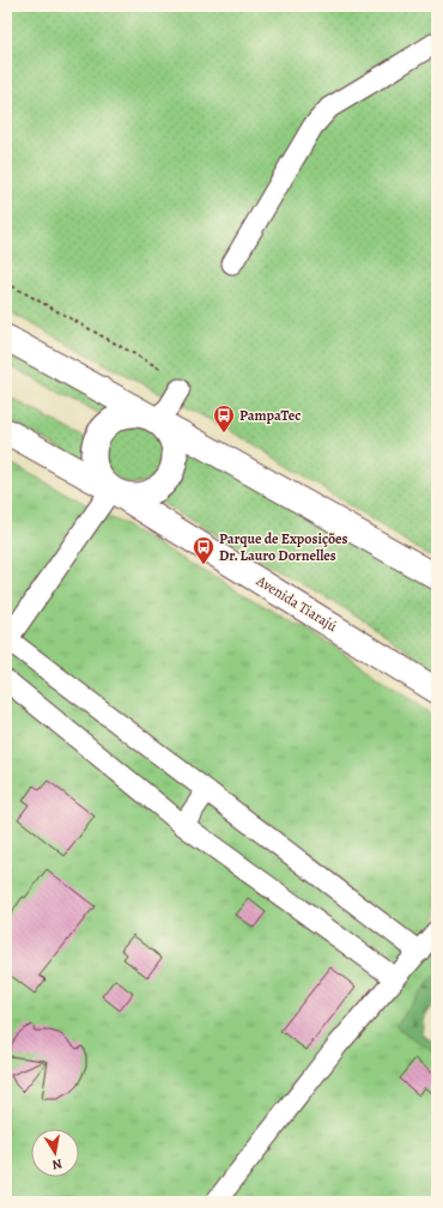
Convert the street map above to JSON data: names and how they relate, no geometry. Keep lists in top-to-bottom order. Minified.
{"streets":{"main road":["Avenida Tiarajú"]},"places":{"bus stop":["PampaTec","Parque de Exposições Dr. Lauro Dornelles"]},"north":"bottom"}
